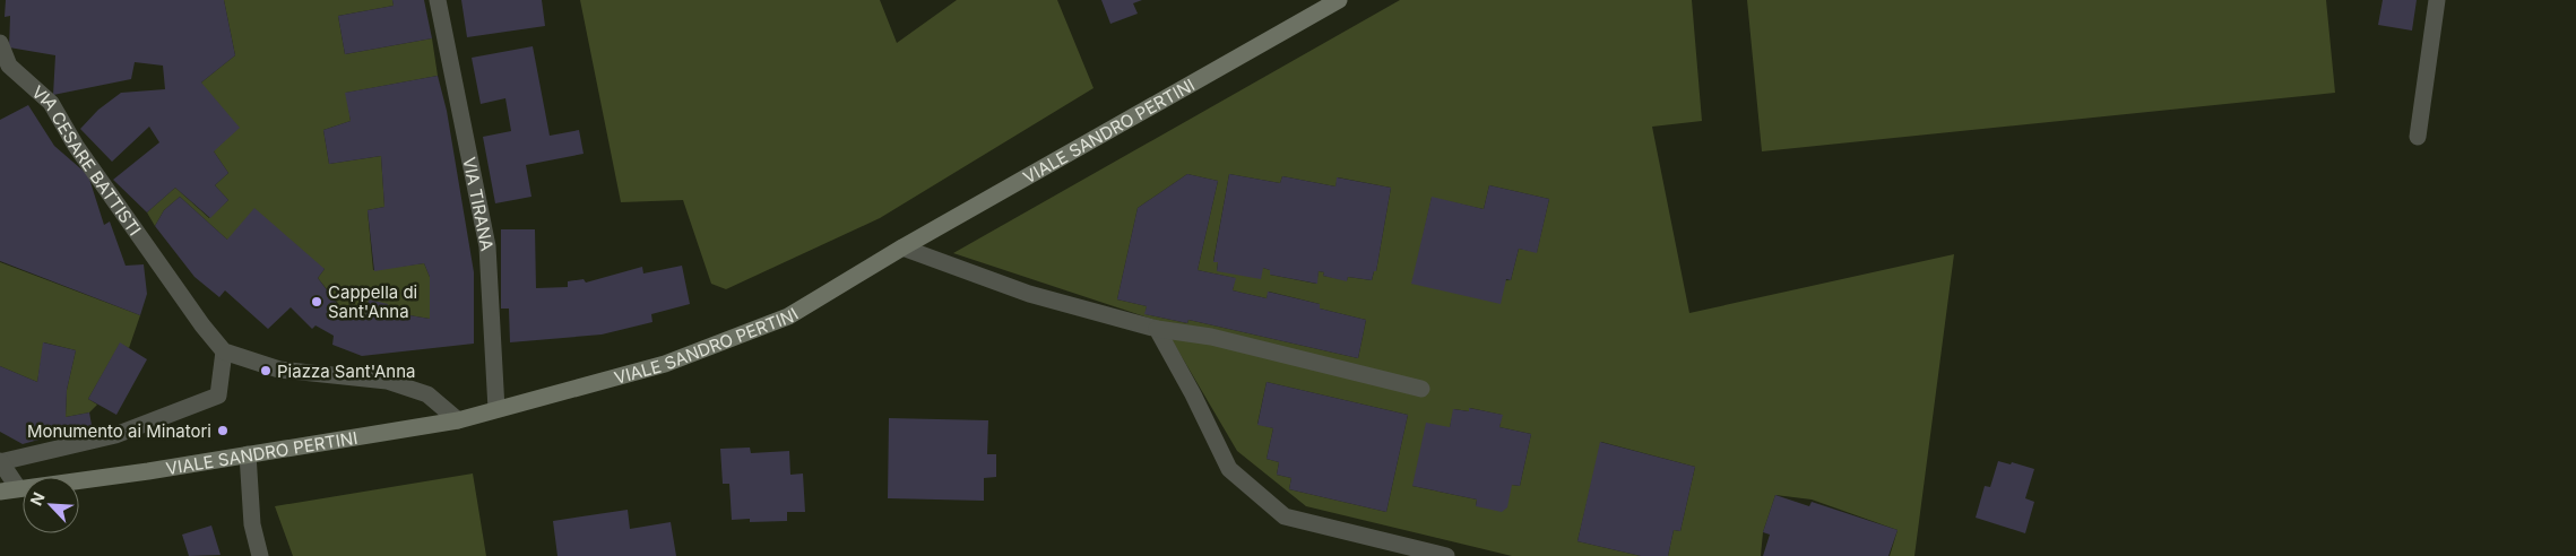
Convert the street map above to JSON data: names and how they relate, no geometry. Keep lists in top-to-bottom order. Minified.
{"streets":{"street":["VIALE SANDRO PERTINI","VIA CESARE BATTISTI","VIA TIRANA"]},"crossings":[["VIALE SANDRO PERTINI","VIA TIRANA"]],"places":["Cappella di Sant'Anna","Piazza Sant'Anna","Monumento ai Minatori"],"north":"top left"}
